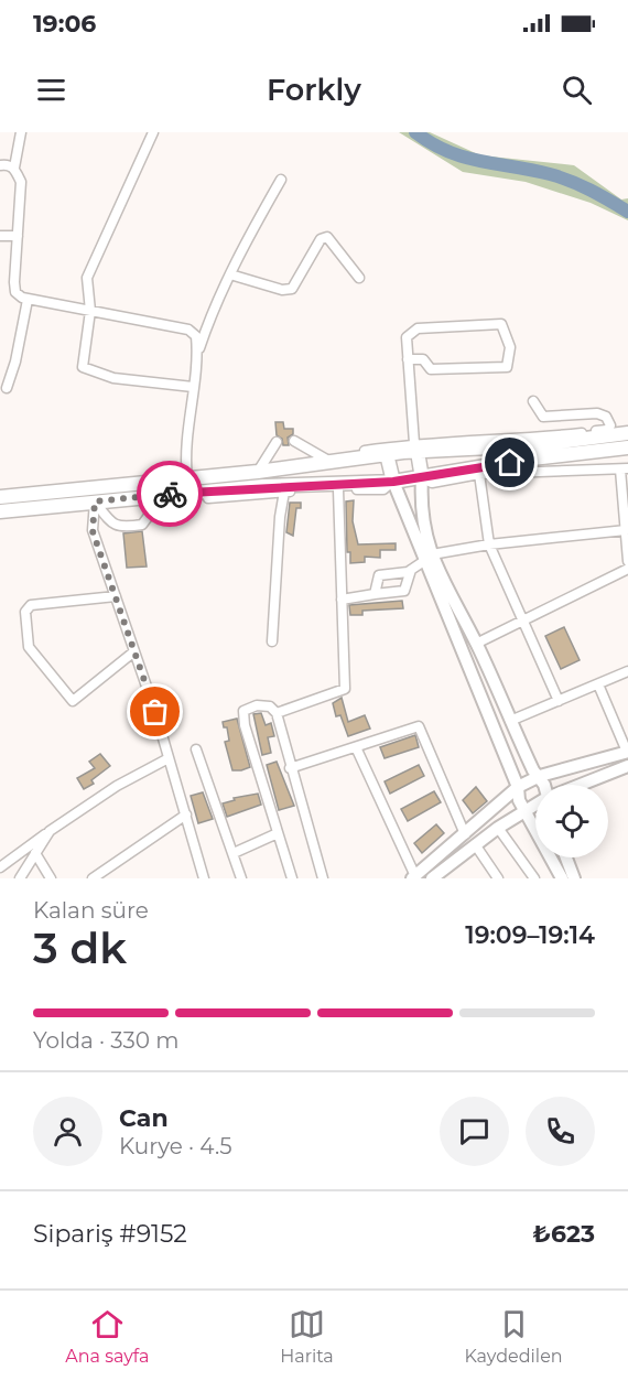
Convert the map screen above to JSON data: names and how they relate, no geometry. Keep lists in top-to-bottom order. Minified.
{"page":{"status":"19:06","header":"Forkly","heading":["3 dk","Kalan süre","19:09–19:14"],"panel":["Can","Kurye · 4.5","Sipariş #9152","₺623"],"bar":"Yolda · 330 m","tabs":["Ana sayfa","Harita","Kaydedilen"]}}
